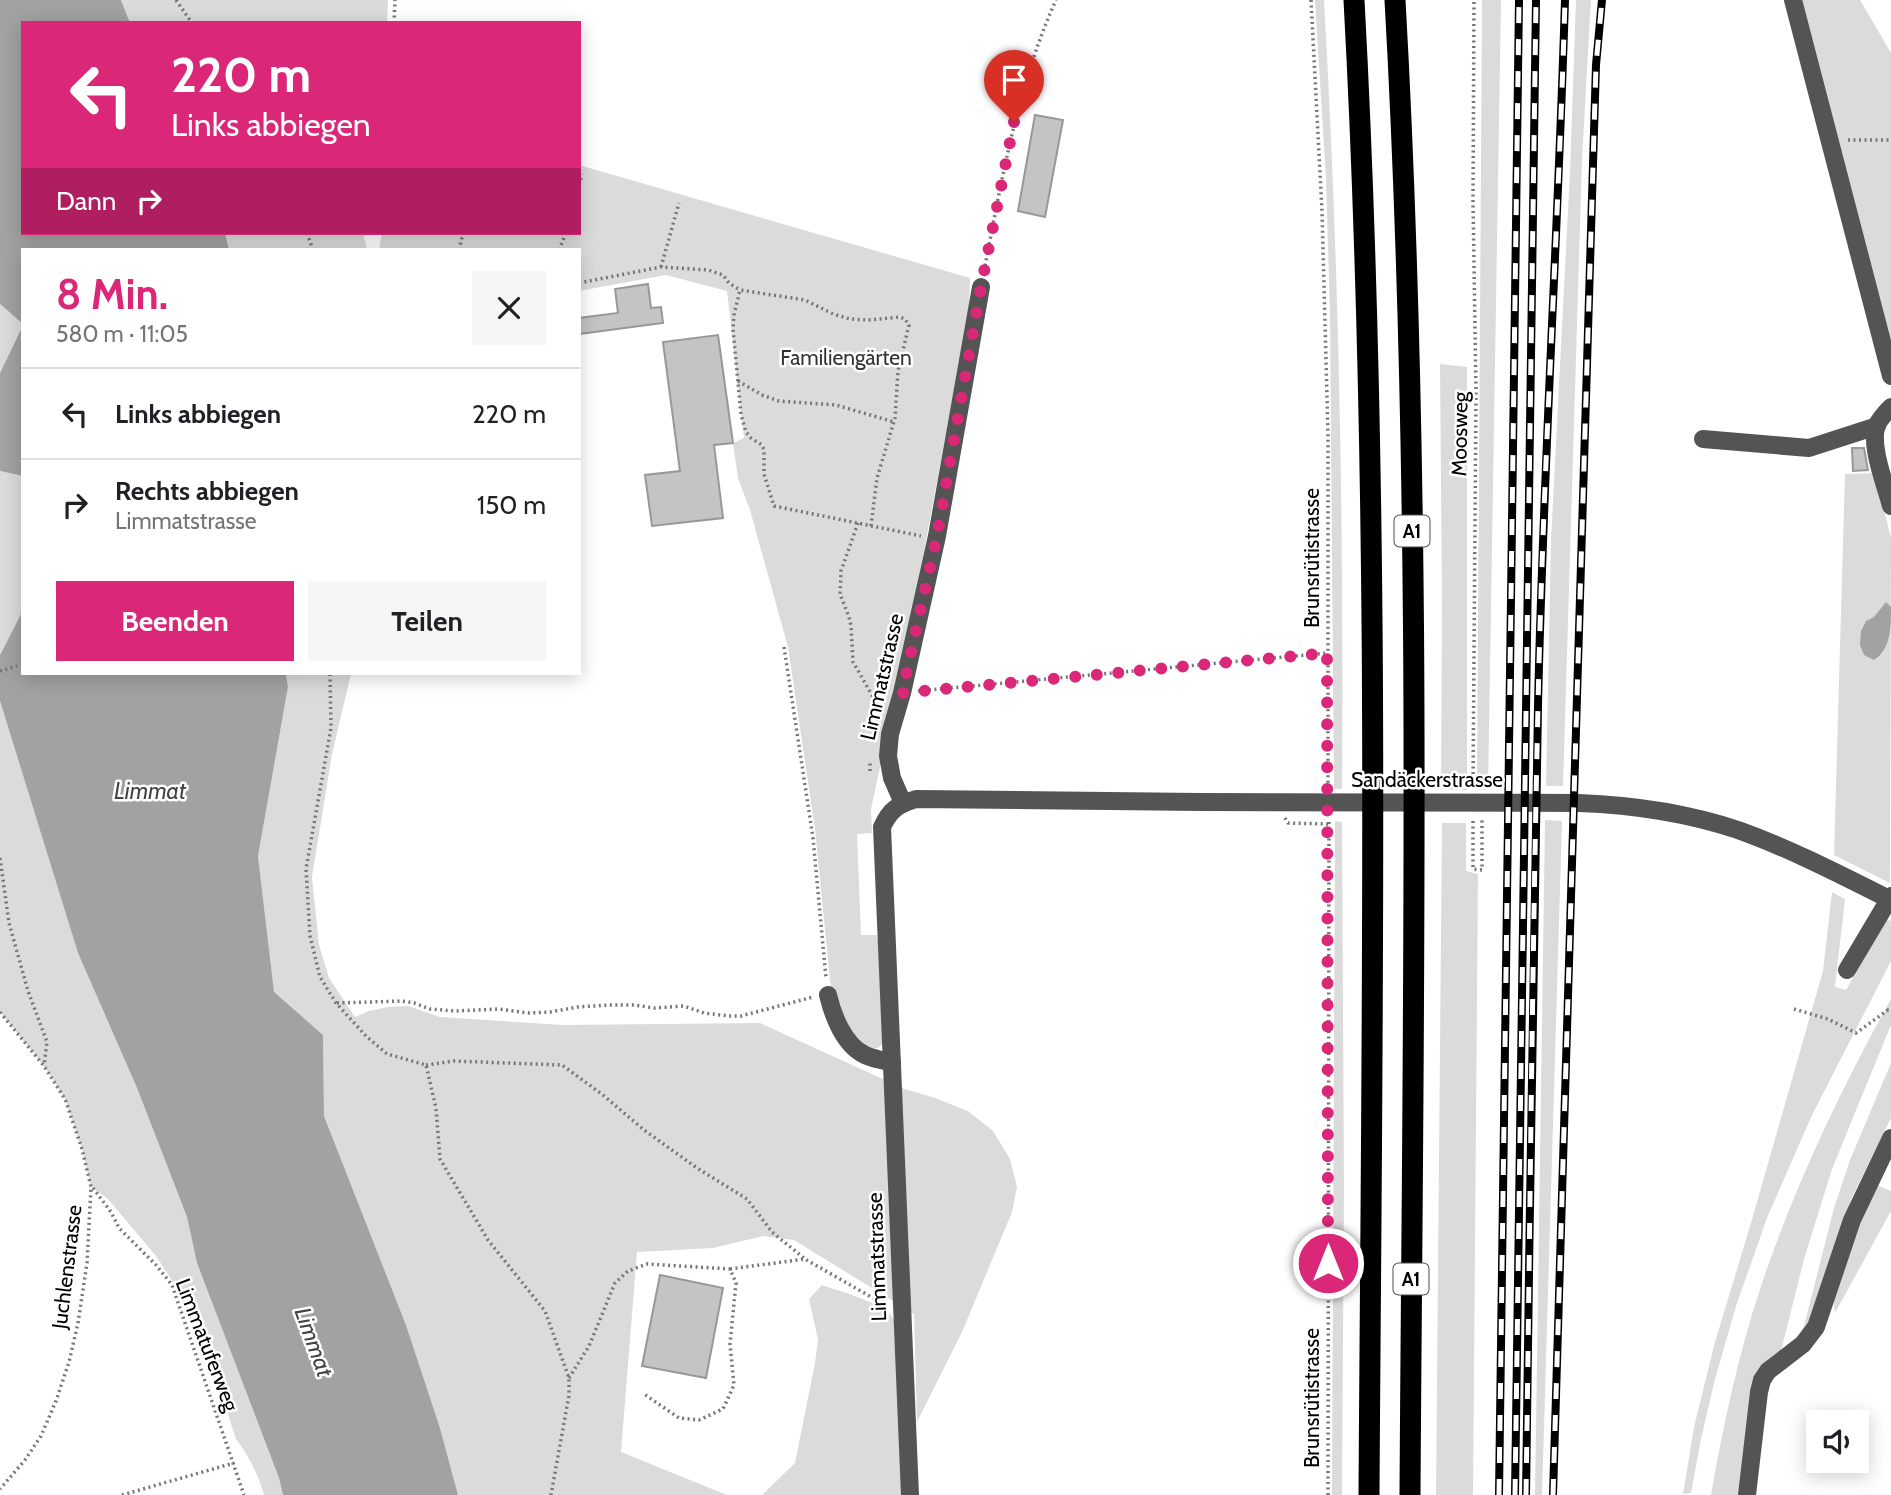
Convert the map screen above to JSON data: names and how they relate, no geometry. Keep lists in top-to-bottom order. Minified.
{"streets":{"highway":["A1"],"street":["Limmatstrasse","Sandäckerstrasse"],"path":["Moosweg","Brunsrütistrasse","Juchlenstrasse","Limmatuferweg"]},"crossings":[["Brunsrütistrasse","Sandäckerstrasse"],["Limmatstrasse","Sandäckerstrasse"],["Juchlenstrasse","Limmatuferweg"]],"water":["Limmat"],"parks":["Familiengärten"],"page":{"turn":["220 m","Links abbiegen"],"then":"Dann","heading":["8 Min.","580 m · 11:05"],"list":[{"name":"Links abbiegen","value":"220 m"},{"name":"Rechts abbiegen","note":"Limmatstrasse","value":"150 m"}],"buttons":["Beenden","Teilen"]}}
